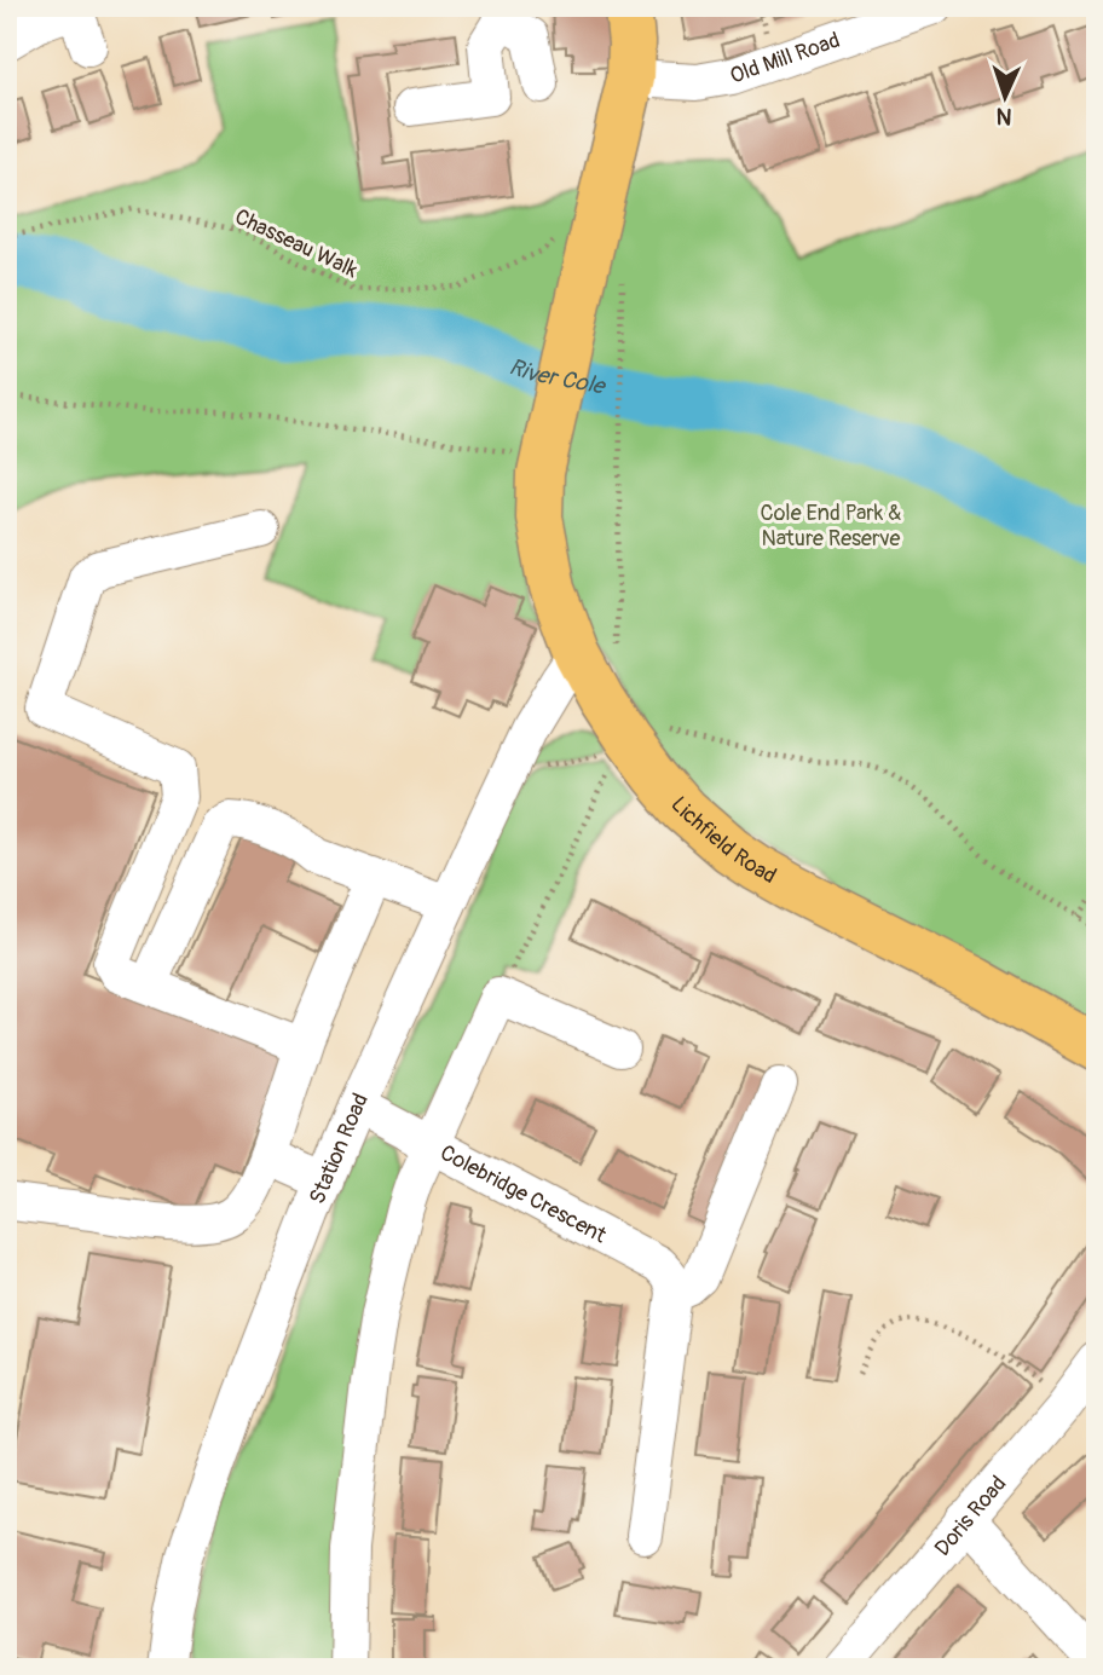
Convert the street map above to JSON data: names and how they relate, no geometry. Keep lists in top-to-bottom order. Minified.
{"streets":{"main road":["Lichfield Road"],"street":["Old Mill Road","Station Road","Colebridge Crescent","Doris Road"],"path":["Chasseau Walk"]},"crossings":[["Old Mill Road","Lichfield Road"],["Chasseau Walk","Lichfield Road"],["Lichfield Road","Station Road"],["Station Road","Colebridge Crescent"]],"water":["River Cole"],"parks":["Cole End Park & Nature Reserve"],"north":"bottom"}
